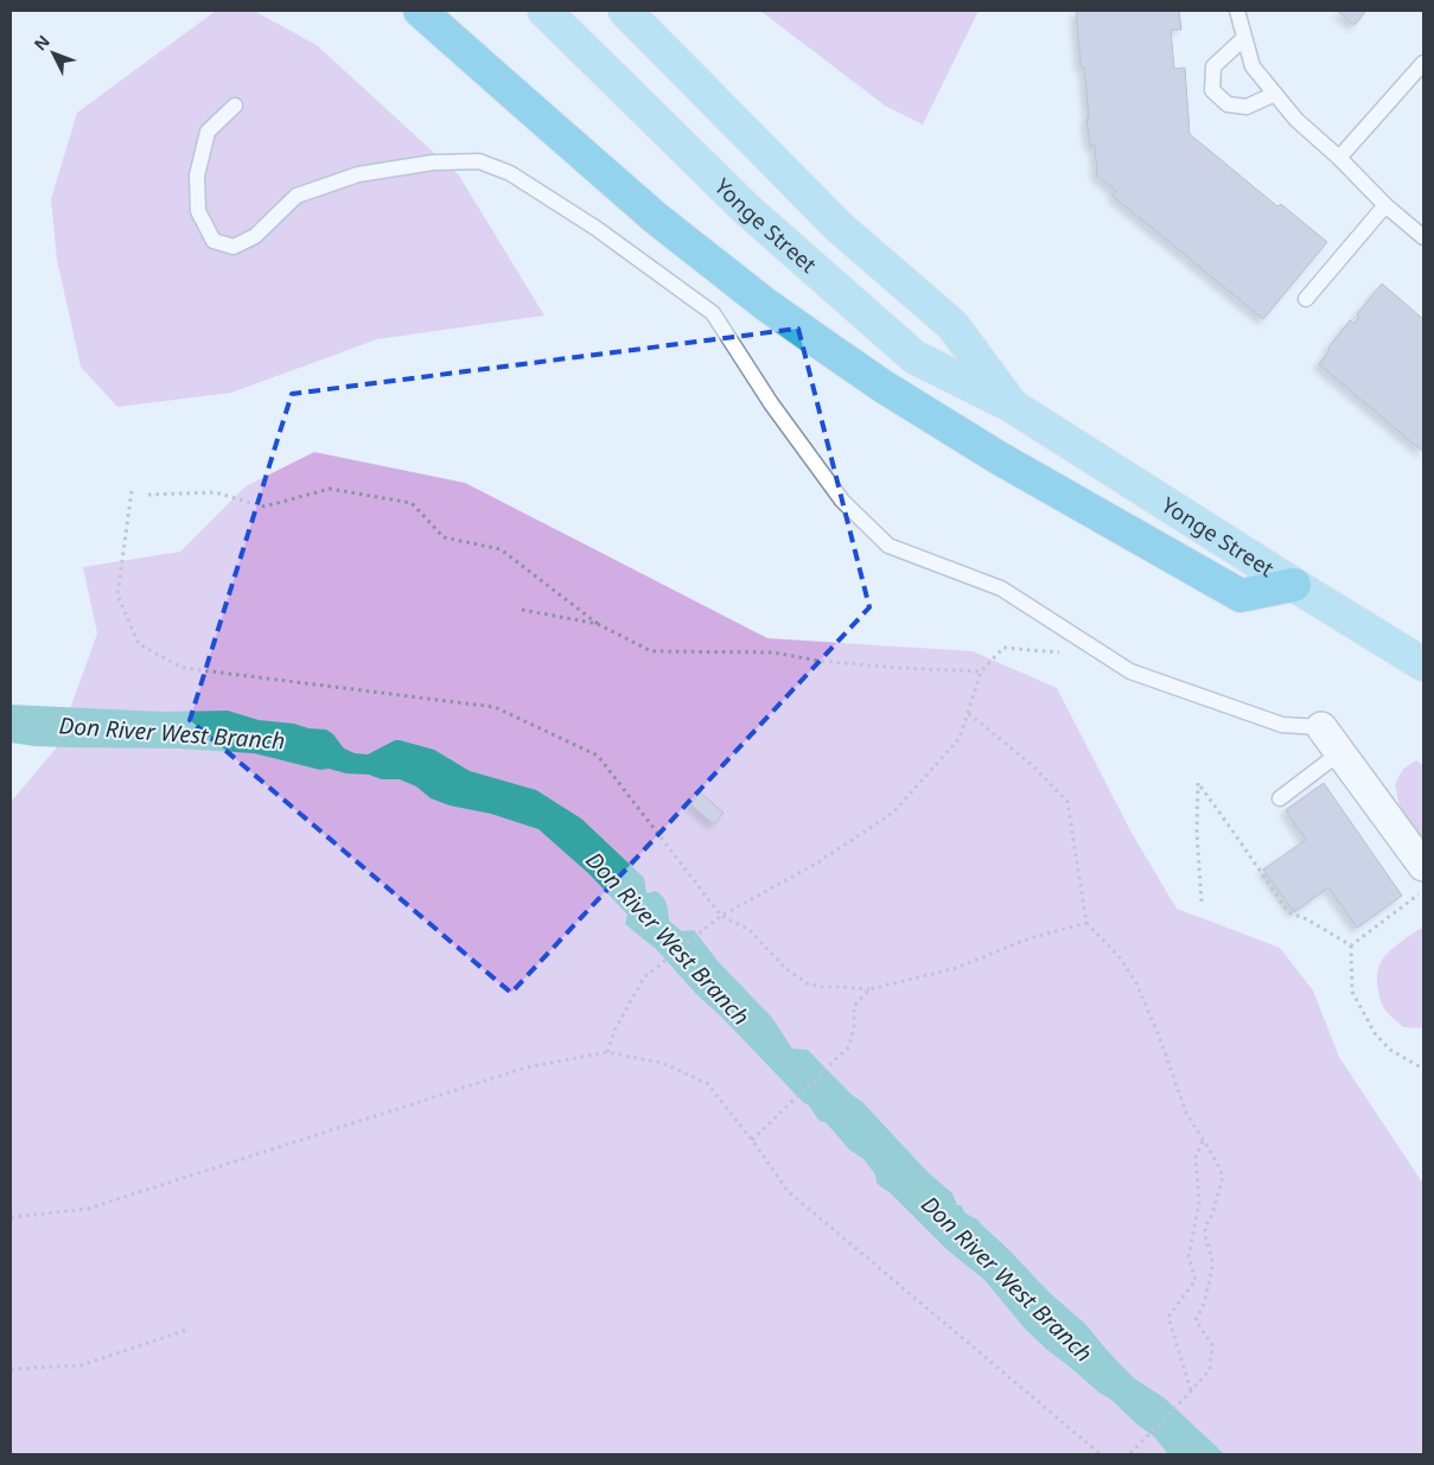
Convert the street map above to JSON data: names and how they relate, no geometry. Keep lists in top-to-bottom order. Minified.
{"streets":{"main road":["Yonge Street"]},"water":["Don River West Branch"],"north":"top left"}
